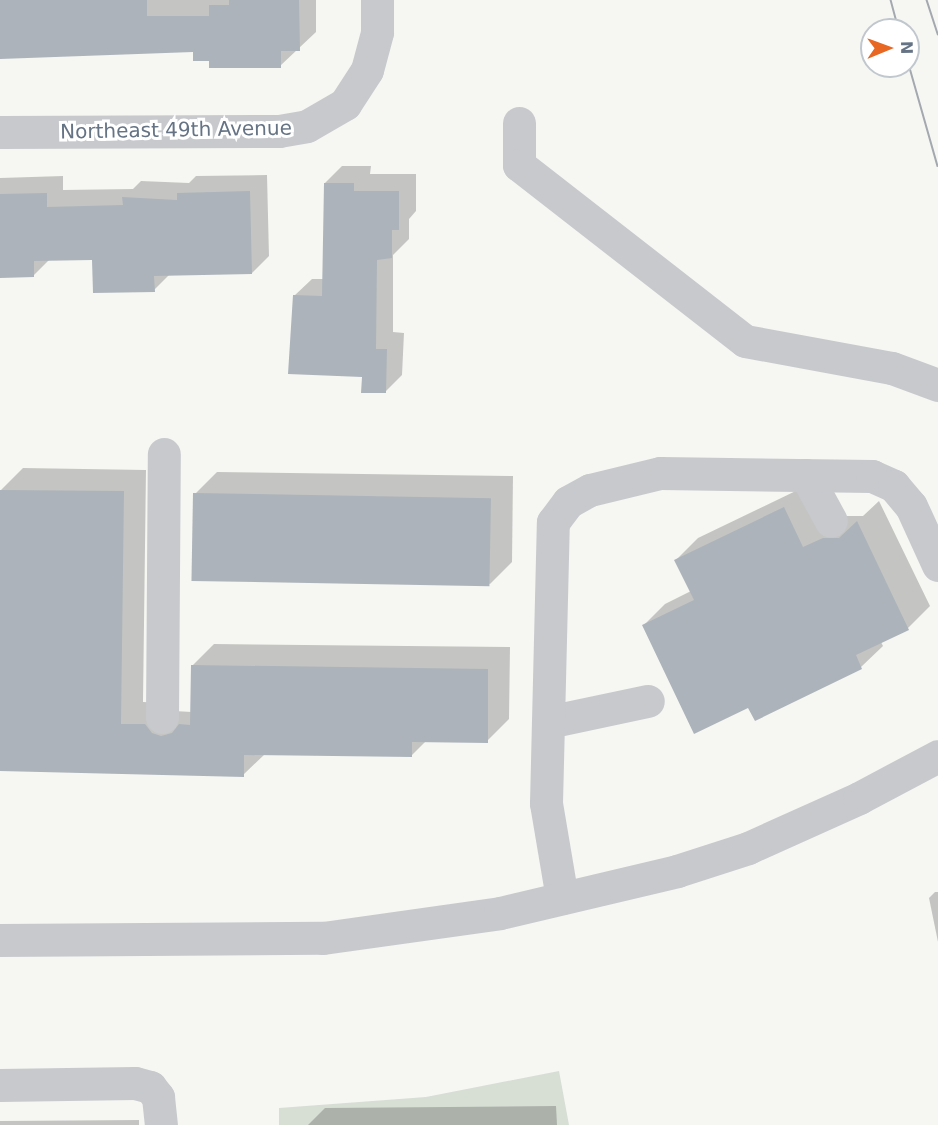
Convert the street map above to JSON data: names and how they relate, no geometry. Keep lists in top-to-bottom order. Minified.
{"streets":{"street":["Northeast 49th Avenue"]},"north":"right"}
